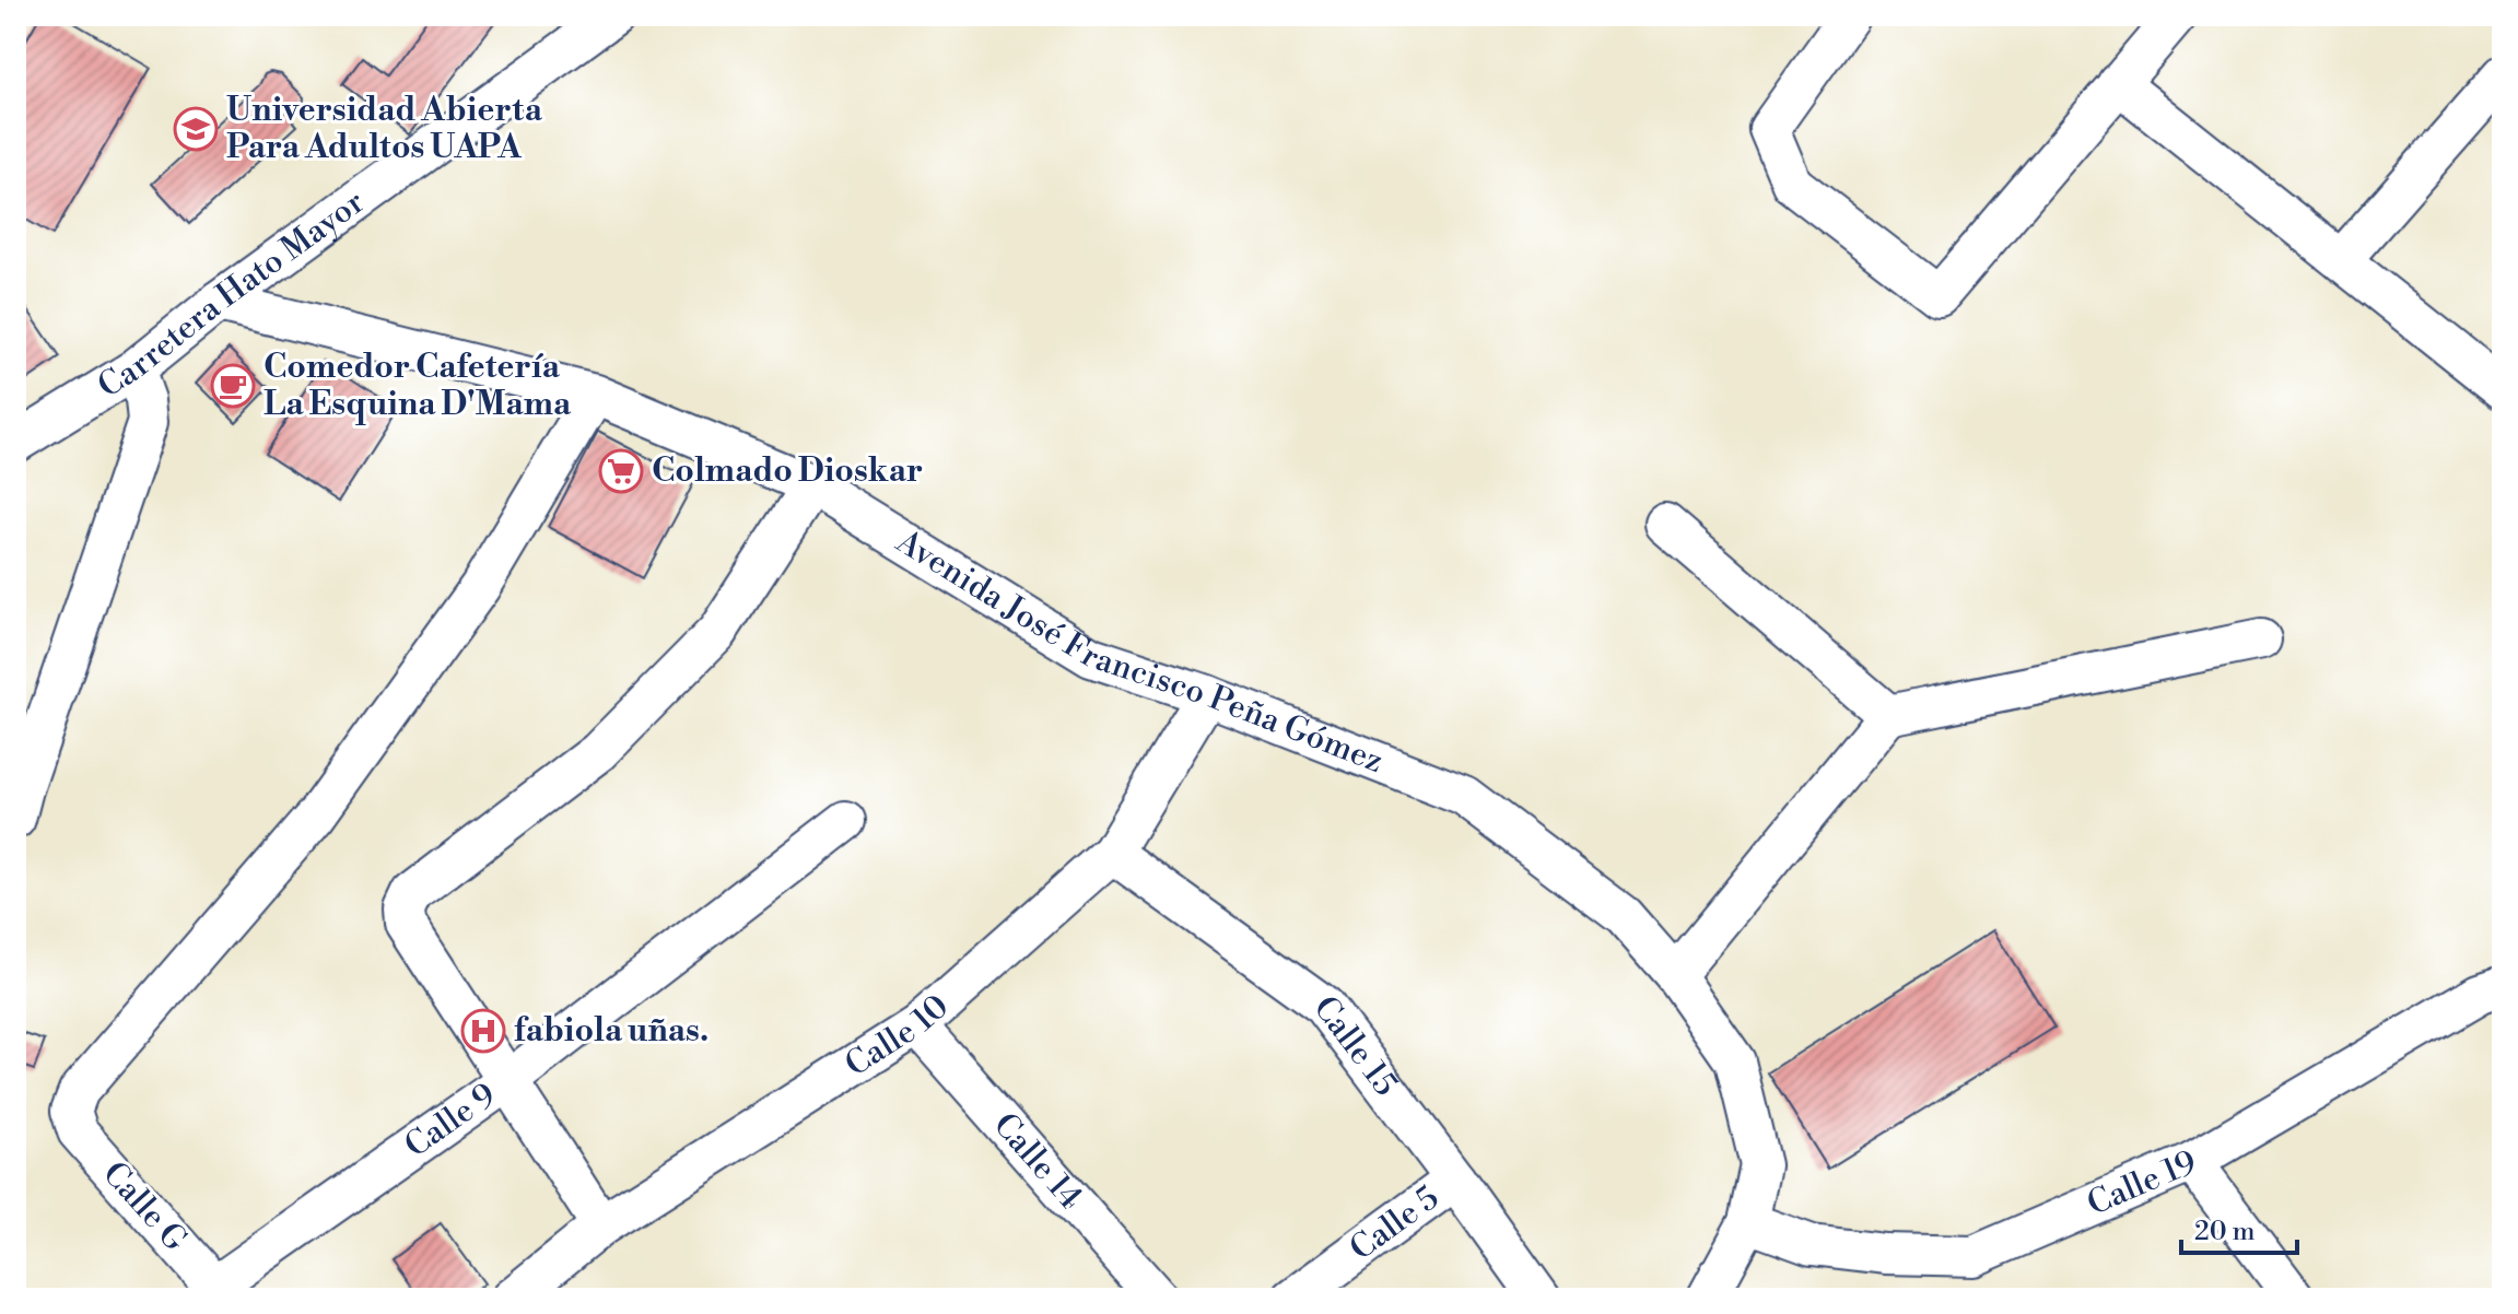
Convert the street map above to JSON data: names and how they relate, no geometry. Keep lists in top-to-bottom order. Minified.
{"streets":{"street":["Carretera Hato Mayor","Avenida José Francisco Peña Gómez","Calle 10","Calle 15","Calle 9","Calle 14","Calle 19","Calle G","Calle 5"]},"crossings":[["Carretera Hato Mayor","Avenida José Francisco Peña Gómez"],["Avenida José Francisco Peña Gómez","Calle 10"],["Avenida José Francisco Peña Gómez","Calle 19"],["Avenida José Francisco Peña Gómez","Calle G"],["Calle 10","Calle 15"],["Calle 10","Calle 14"],["Calle 15","Calle 5"],["Calle 9","Calle G"]],"places":{"school or university":["Universidad Abierta Para Adultos UAPA"],"cafe":["Comedor Cafetería La Esquina D'Mama"],"supermarket":["Colmado Dioskar"],"hospital":["fabiola uñas."]},"scale_bar":"20 m"}
